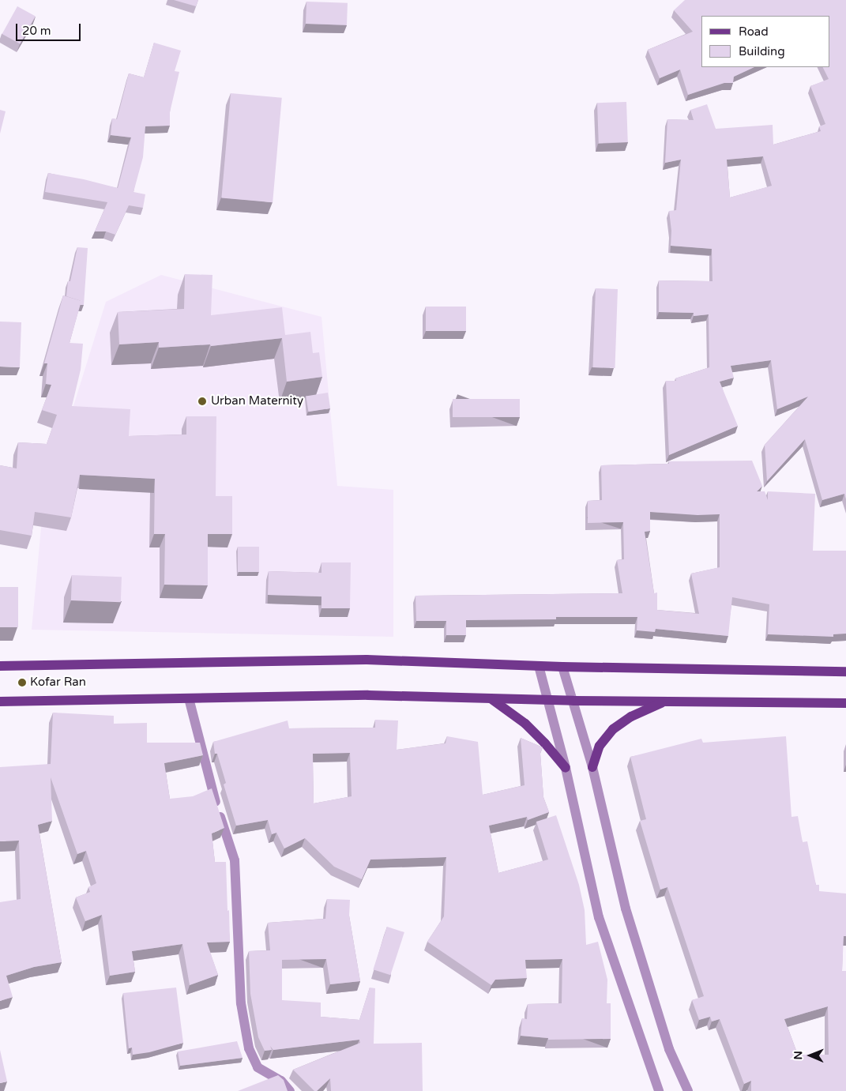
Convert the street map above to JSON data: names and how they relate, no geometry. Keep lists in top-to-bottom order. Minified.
{"places":["Urban Maternity","Kofar Ran"],"legend":["Road","Building"],"scale_bar":"20 m","north":"left"}
